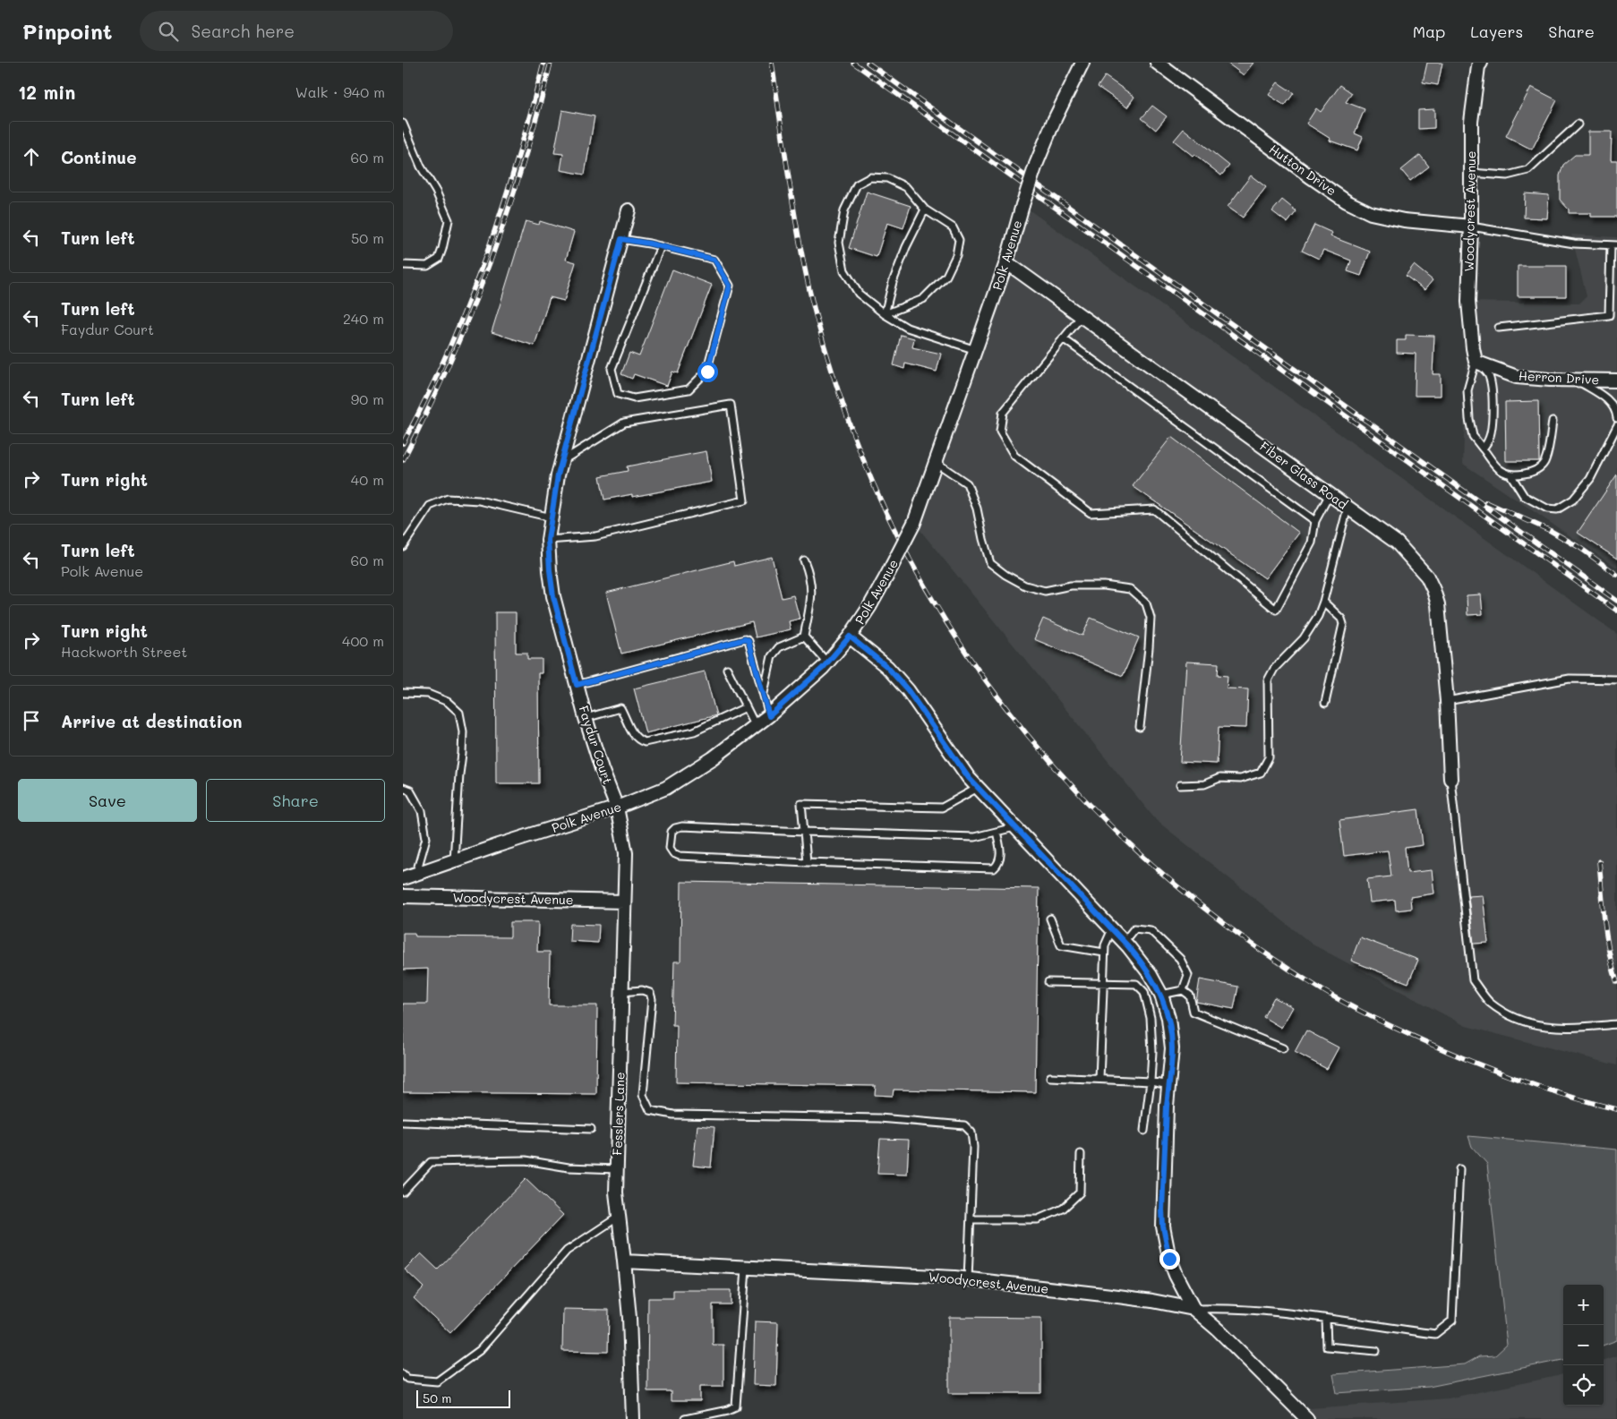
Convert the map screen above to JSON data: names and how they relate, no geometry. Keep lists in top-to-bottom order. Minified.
{"streets":{"street":["Hutton Drive","Woodycrest Avenue","Polk Avenue","Herron Drive","Fiber Glass Road","Faydur Court","Fesslers Lane"]},"crossings":[["Hutton Drive","Woodycrest Avenue"],["Woodycrest Avenue","Herron Drive"],["Woodycrest Avenue","Fesslers Lane"],["Polk Avenue","Fiber Glass Road"],["Polk Avenue","Faydur Court"],["Polk Avenue","Fesslers Lane"],["Faydur Court","Fesslers Lane"]],"scale_bar":"50 m","page":{"header":"Pinpoint","search":"Search here","nav":["Map","Layers","Share"],"heading":["12 min","Walk · 940 m"],"list":[["Continue","60 m"],["Turn left","50 m"],["Turn left","Faydur Court","240 m"],["Turn left","90 m"],["Turn right","40 m"],["Turn left","Polk Avenue","60 m"],["Turn right","Hackworth Street","400 m"],"Arrive at destination"],"buttons":["Save","Share"],"map_buttons":["+","−"],"scale":"50 m"}}
